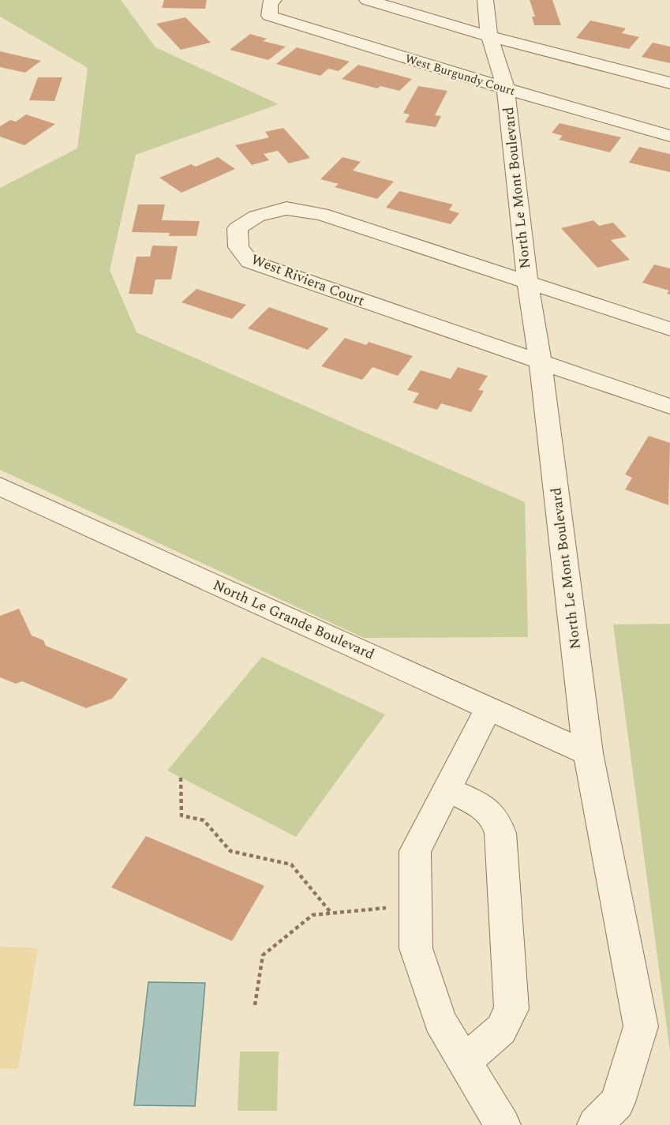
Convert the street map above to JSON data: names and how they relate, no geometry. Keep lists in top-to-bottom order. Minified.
{"streets":{"street":["West Burgundy Court","North Le Mont Boulevard","West Riviera Court","North Le Grande Boulevard"]},"crossings":[["West Burgundy Court","North Le Mont Boulevard"],["North Le Mont Boulevard","West Riviera Court"],["North Le Mont Boulevard","North Le Grande Boulevard"]]}
